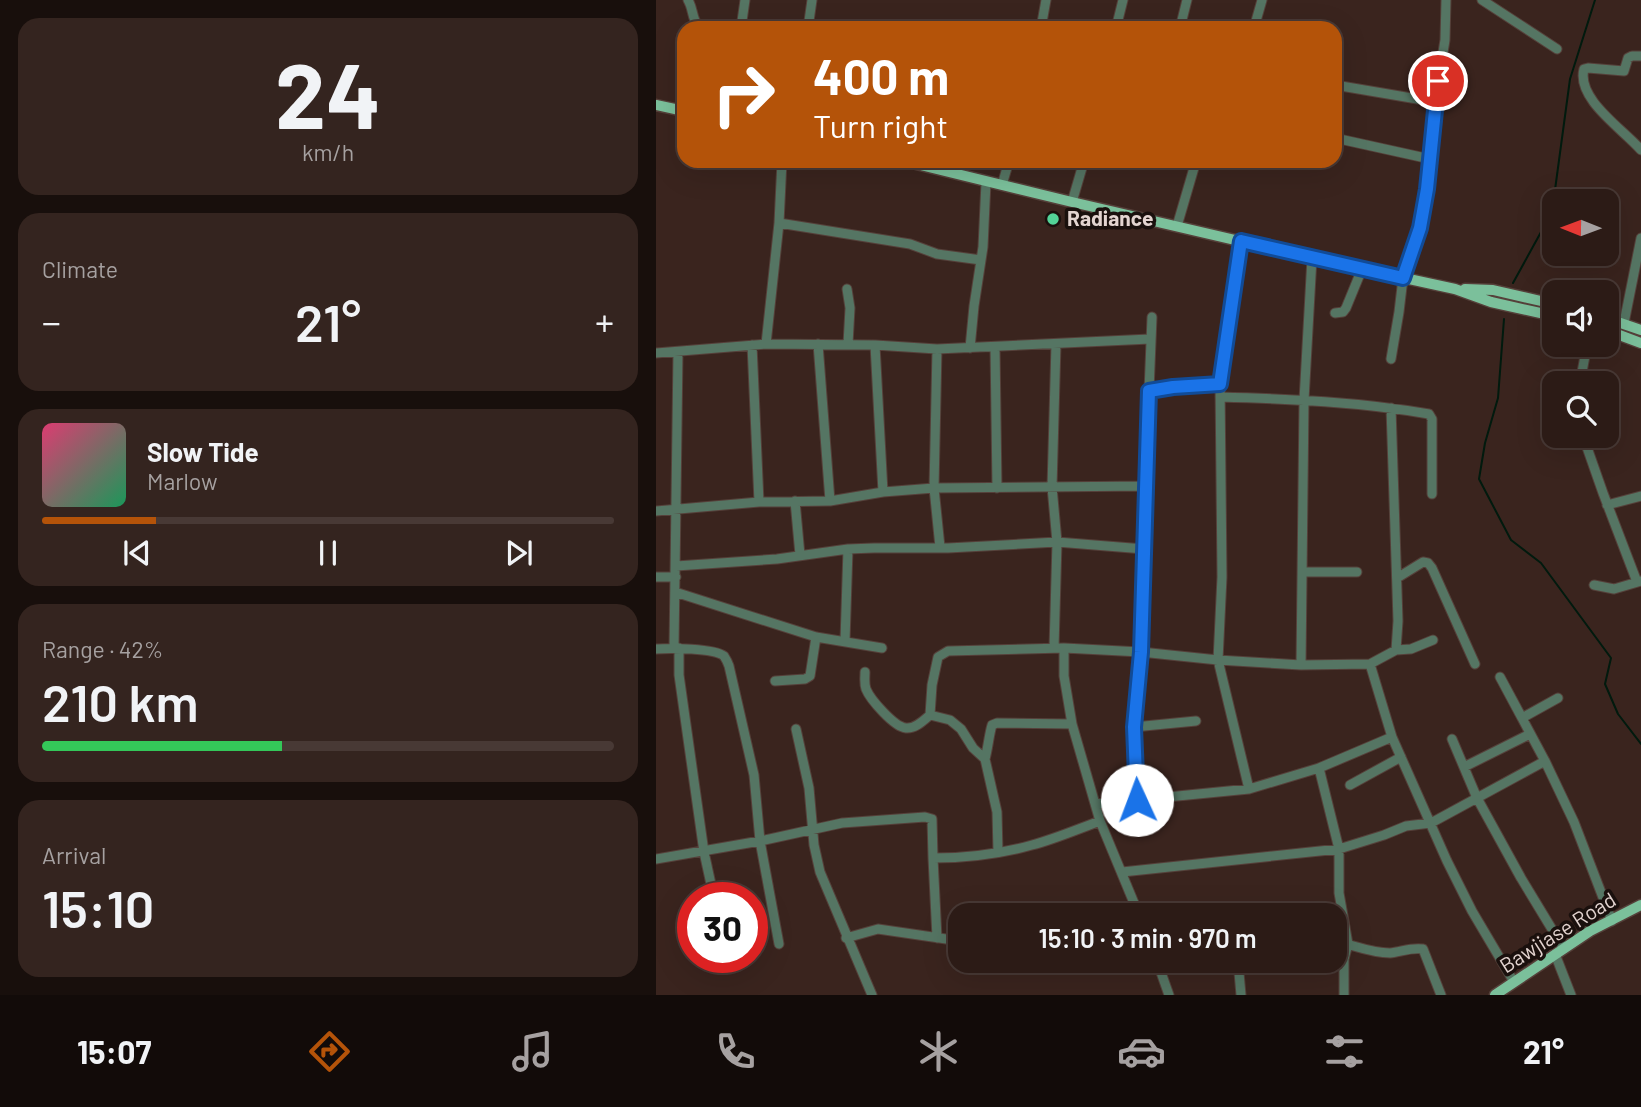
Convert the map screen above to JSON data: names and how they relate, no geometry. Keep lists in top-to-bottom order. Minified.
{"streets":{"main road":["Bawjiase Road"]},"places":["Radiance"],"north":"left","page":{"tile":[["24","km/h"],"Climate",["Range · 42%","210 km"],["Arrival","15:10"]],"turn":["400 m","Turn right"],"heat":["−","21°","+"],"song":["Slow Tide","Marlow"],"limit":"30","trip":"15:10 · 3 min · 970 m","tabs":["15:07","21°"]}}
